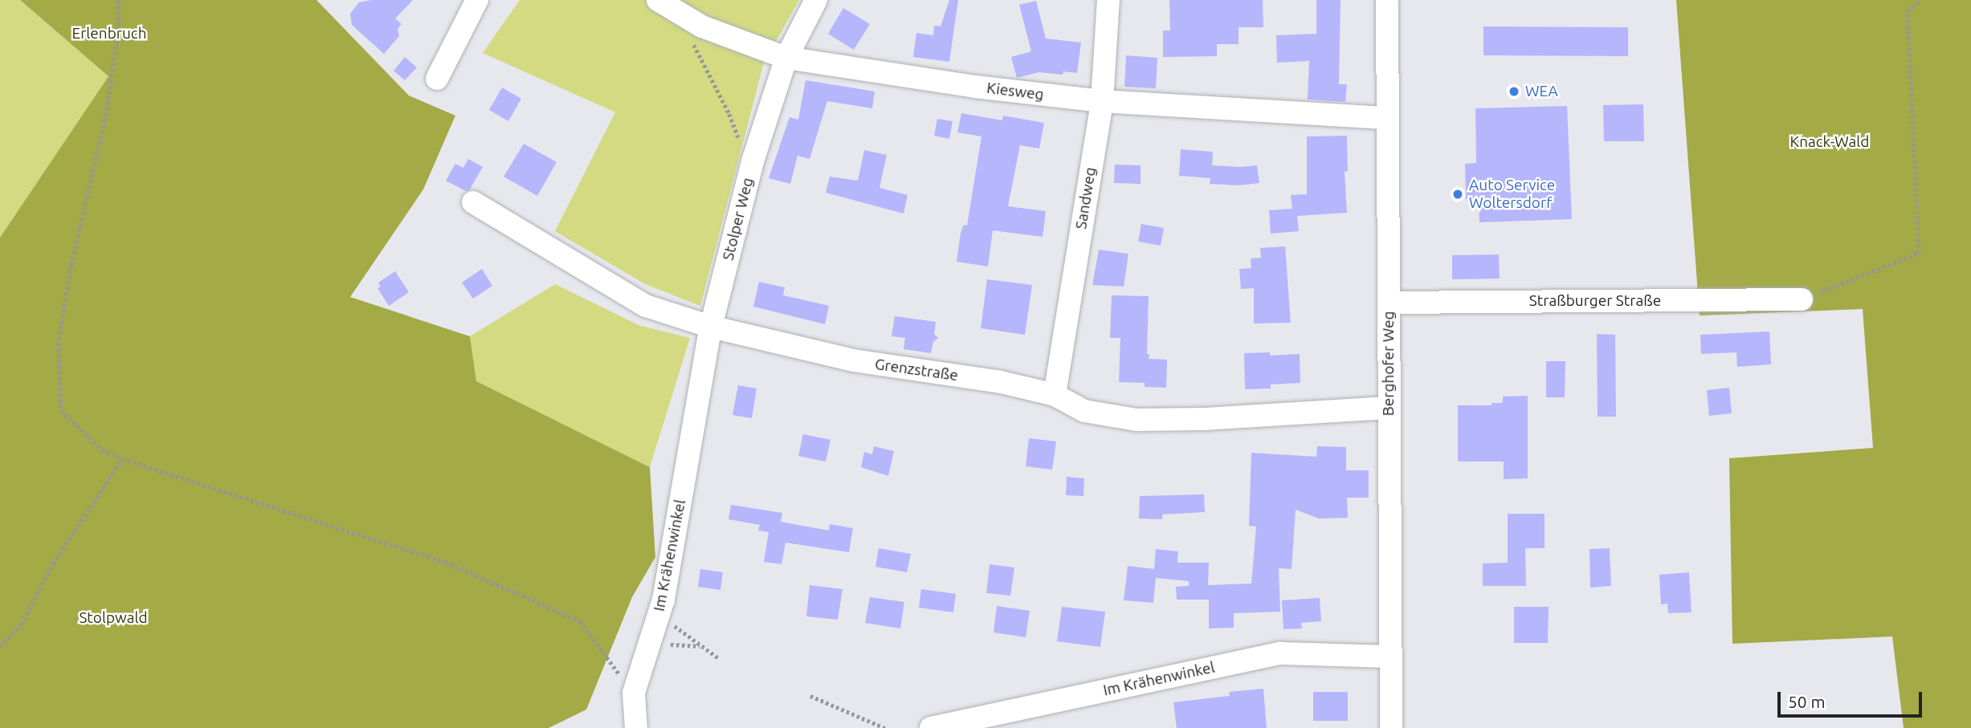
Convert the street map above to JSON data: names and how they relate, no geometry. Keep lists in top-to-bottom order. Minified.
{"streets":{"street":["Kiesweg","Sandweg","Stolper Weg","Straßburger Straße","Berghofer Weg","Grenzstraße","Im Krähenwinkel"]},"crossings":[["Kiesweg","Sandweg"],["Kiesweg","Stolper Weg"],["Kiesweg","Berghofer Weg"],["Sandweg","Grenzstraße"],["Stolper Weg","Grenzstraße"],["Stolper Weg","Im Krähenwinkel"],["Straßburger Straße","Berghofer Weg"],["Berghofer Weg","Grenzstraße"],["Berghofer Weg","Im Krähenwinkel"]],"parks":["Erlenbruch","Knack-Wald","Stolpwald"],"places":["WEA","Auto Service Woltersdorf"],"scale_bar":"50 m"}
